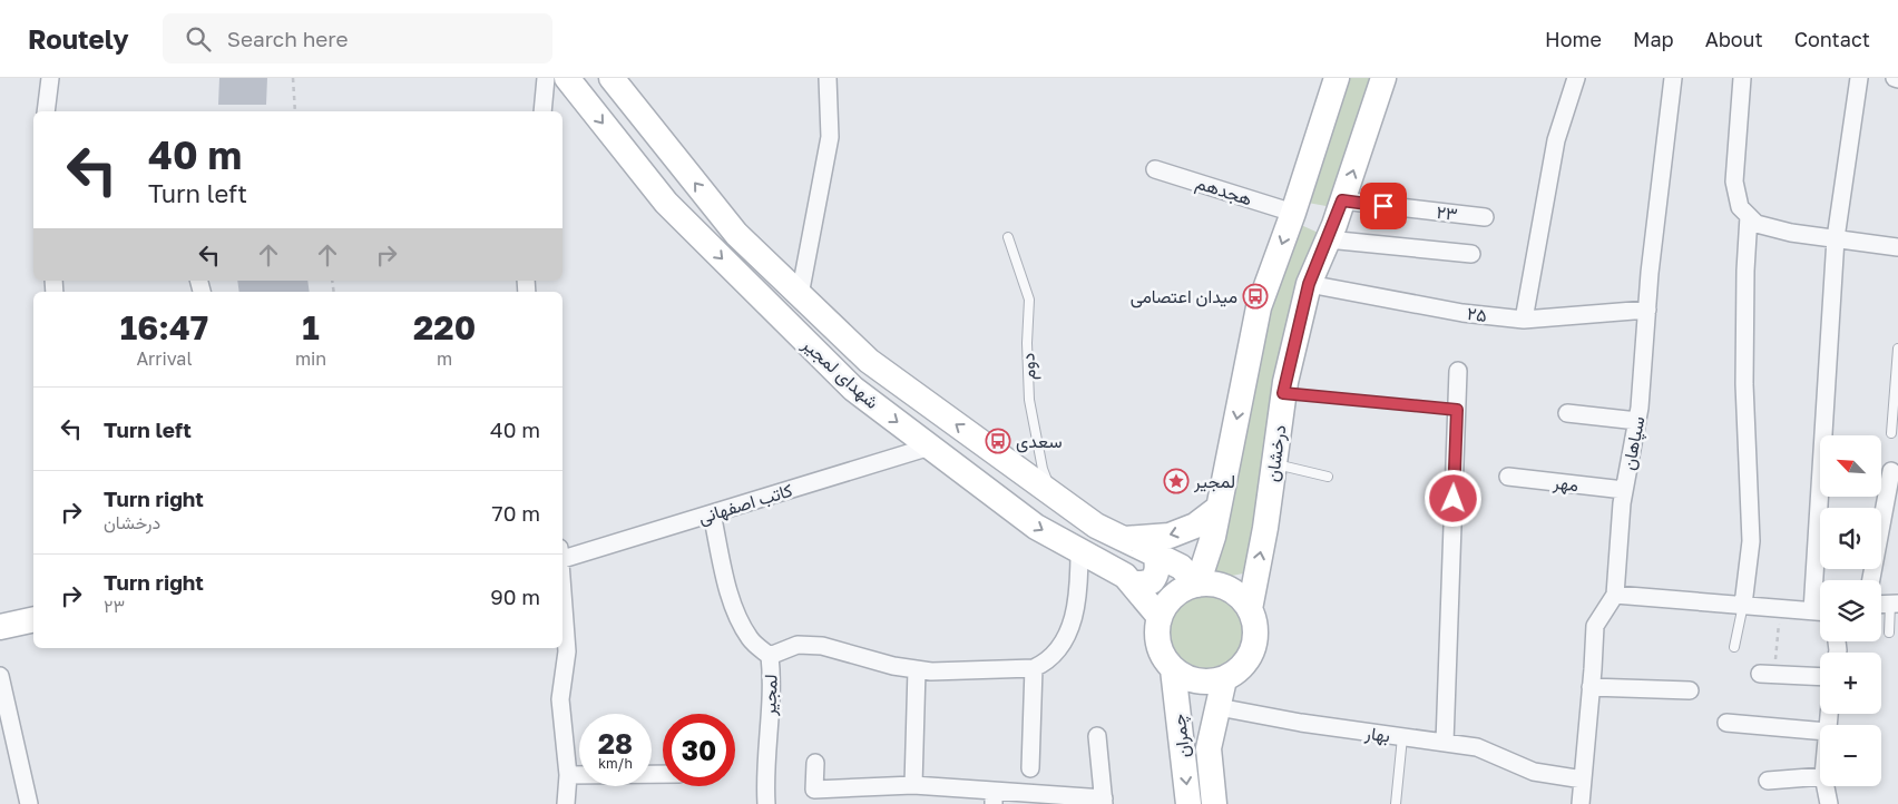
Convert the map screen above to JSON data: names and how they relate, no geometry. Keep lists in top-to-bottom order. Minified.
{"streets":{"main road":["شهدای لمجیر","درخشان","چمران"],"street":["هجدهم","۲۳","۲۵","سپاهان","مهر","کاتب اصفهانی","لمجیر","بهار"],"lane":["دوم"]},"crossings":[["۲۳","درخشان"],["۲۵","سپاهان"],["۲۵","درخشان"],["دوم","شهدای لمجیر"],["شهدای لمجیر","درخشان"],["شهدای لمجیر","کاتب اصفهانی"],["شهدای لمجیر","چمران"],["سپاهان","مهر"],["درخشان","چمران"],["بهار","چمران"]],"places":{"bus stop":["میدان اعتصامی","سعدی"],"place":["لمجیر"]},"north":"top left","page":{"header":"Routely","search":"Search here","nav":["Home","Map","About","Contact"],"turn":["40 m","Turn left"],"eta":["16:47","Arrival","1","min","220","m"],"list":[{"name":"Turn left","value":"40 m"},{"name":"Turn right","note":"درخشان","value":"70 m"},{"name":"Turn right","note":"۲۳","value":"90 m"}],"map_buttons":["+","−"],"speed":"28 km/h","limit":"30"}}
